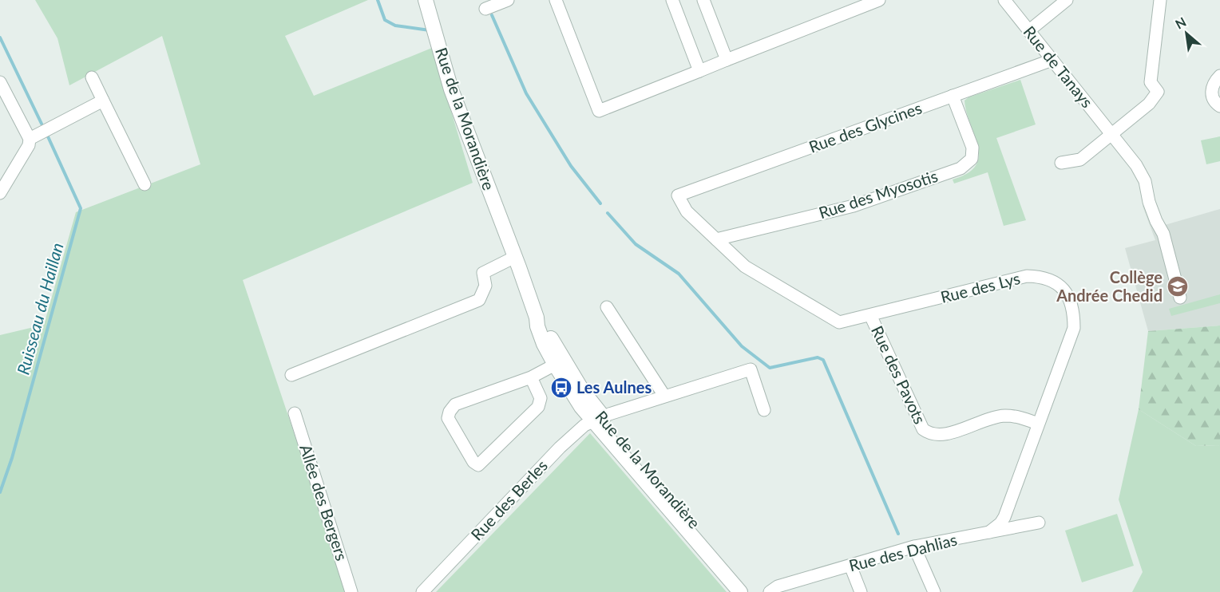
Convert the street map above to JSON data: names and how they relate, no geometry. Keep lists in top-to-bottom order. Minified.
{"streets":{"street":["Rue de Tanays","Rue de la Morandière","Rue des Glycines","Rue des Myosotis","Rue des Lys","Rue des Pavots","Rue des Berles","Allée des Bergers","Rue des Dahlias"]},"crossings":[["Rue de Tanays","Rue des Glycines"],["Rue de la Morandière","Rue des Berles"],["Rue des Glycines","Rue des Myosotis"],["Rue des Glycines","Rue des Lys"],["Rue des Myosotis","Rue des Lys"],["Rue des Lys","Rue des Pavots"],["Rue des Lys","Rue des Dahlias"]],"water":["Ruisseau du Haillan"],"places":{"school or university":["Collège Andrée Chedid"],"bus stop":["Les Aulnes"]},"north":"top left"}
